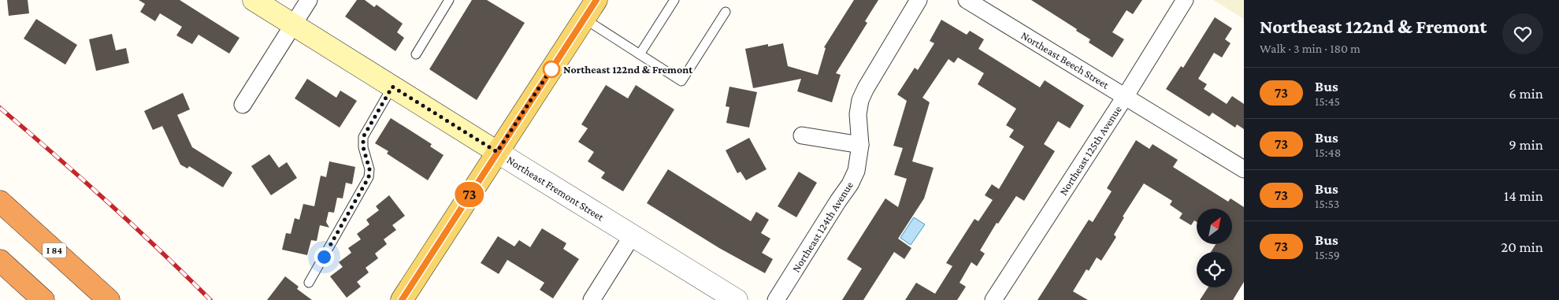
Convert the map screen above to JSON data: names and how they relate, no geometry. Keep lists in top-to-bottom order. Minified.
{"streets":{"highway":["I 84"],"main road":["Northeast Fremont Street"],"street":["Northeast Beech Street","Northeast 125th Avenue","Northeast 124th Avenue"]},"crossings":[["Northeast Beech Street","Northeast 125th Avenue"]],"places":["Northeast 122nd & Fremont"],"lines":["bus line 73"],"north":"top right","page":{"on_map":"73","heading":["Northeast 122nd & Fremont","Walk · 3 min · 180 m"],"list":[{"mark":"73","name":"Bus","note":"15:45","value":"6 min"},{"mark":"73","name":"Bus","note":"15:48","value":"9 min"},{"mark":"73","name":"Bus","note":"15:53","value":"14 min"},{"mark":"73","name":"Bus","note":"15:59","value":"20 min"}]}}
